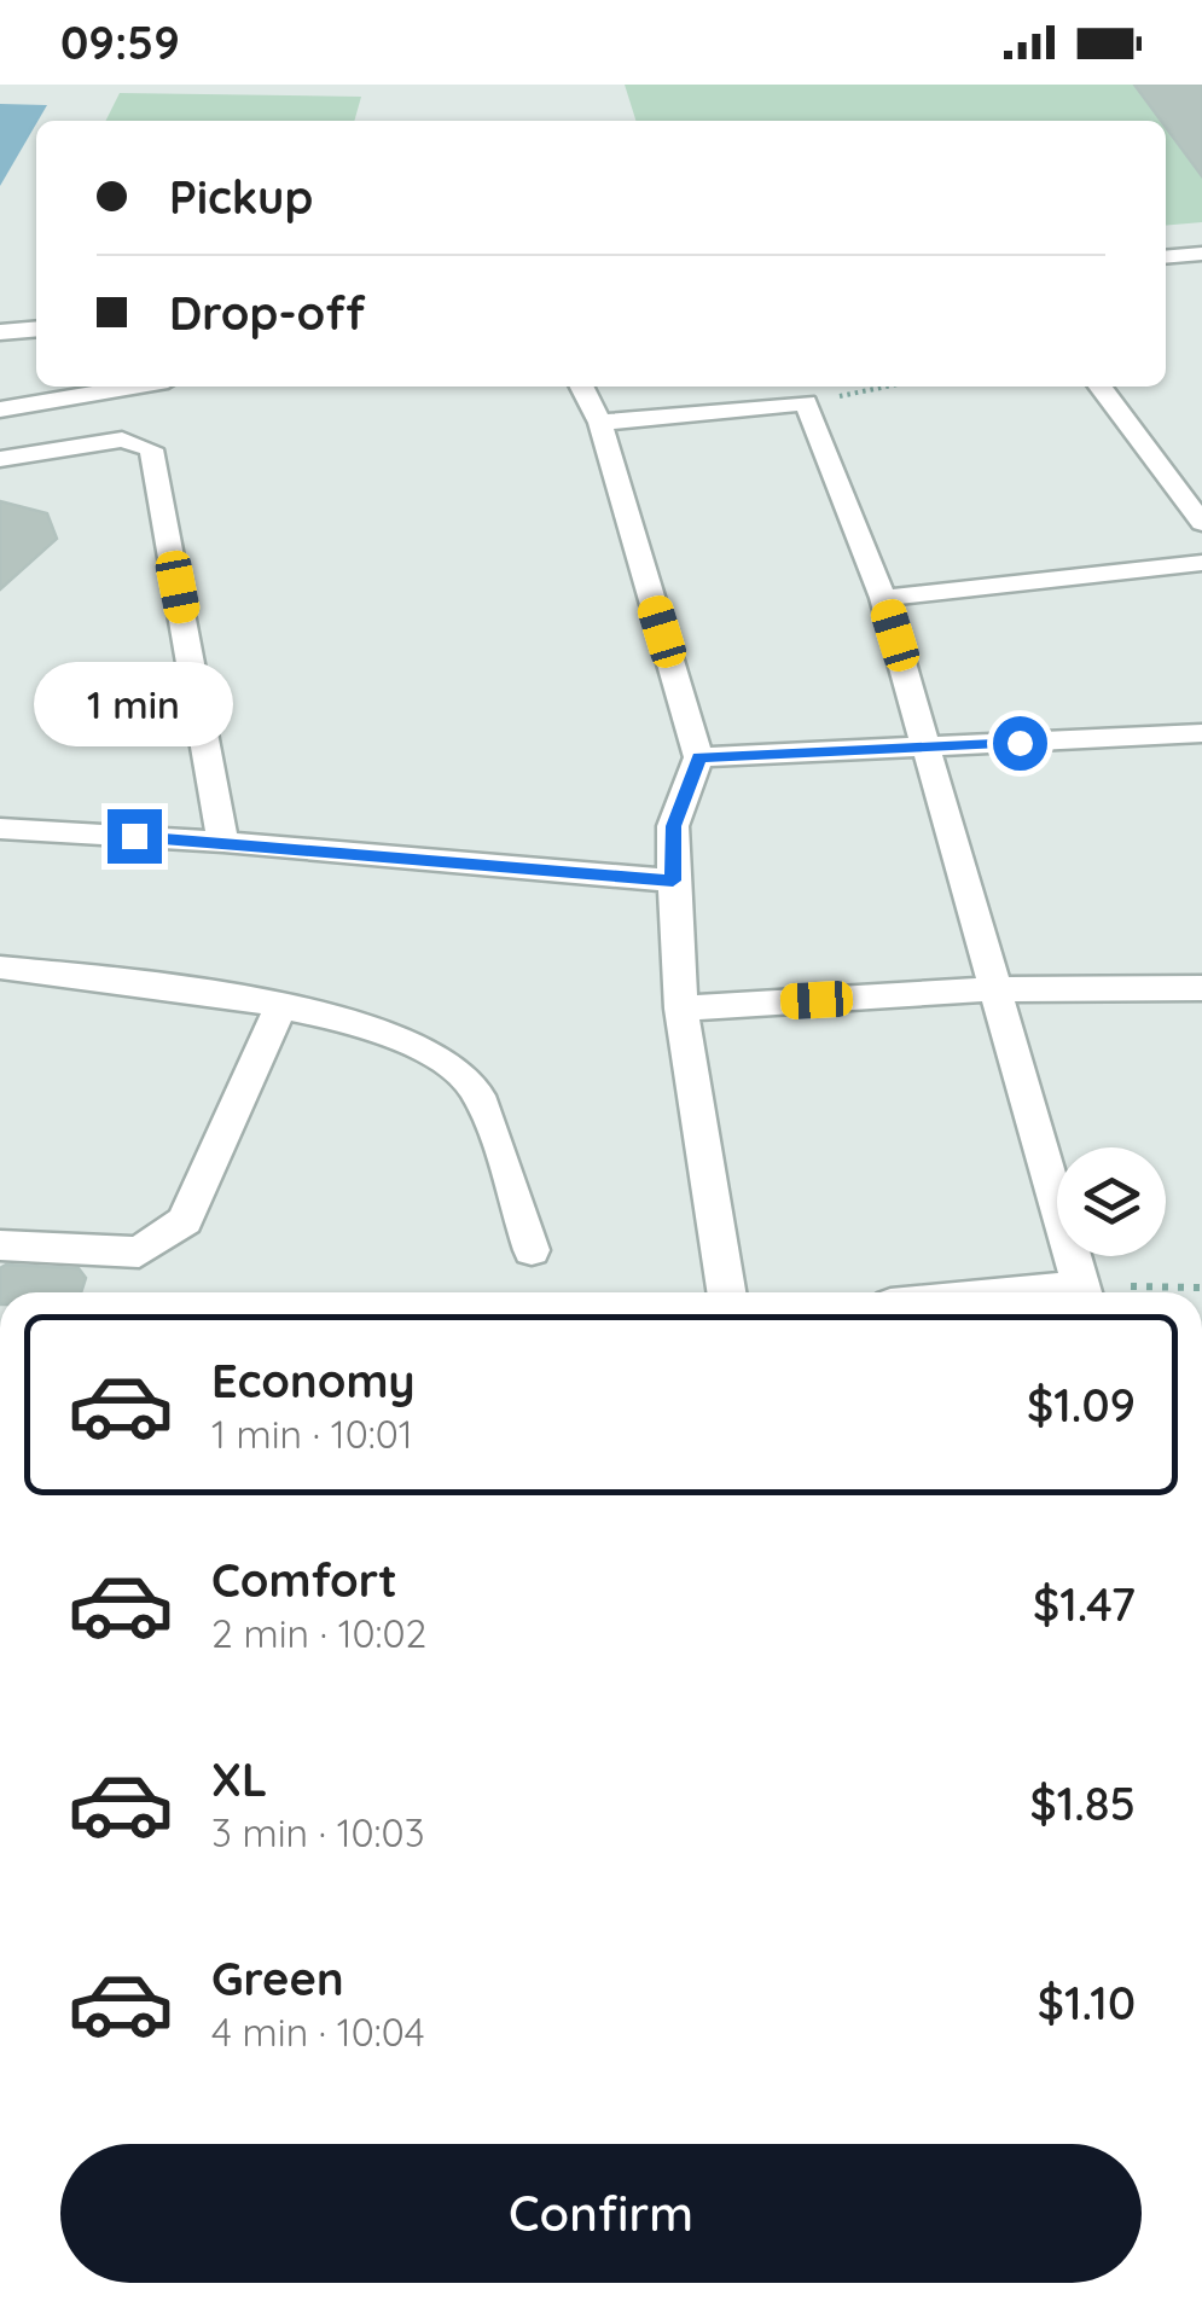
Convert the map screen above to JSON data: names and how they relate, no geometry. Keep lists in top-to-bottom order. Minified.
{"page":{"status":"09:59","banner":["Pickup","Drop-off"],"bubble":"1 min","list":[{"name":"Economy","note":"1 min · 10:01","value":"$1.09"},{"name":"Comfort","note":"2 min · 10:02","value":"$1.47"},{"name":"XL","note":"3 min · 10:03","value":"$1.85"},{"name":"Green","note":"4 min · 10:04","value":"$1.10"}],"buttons":"Confirm"}}
